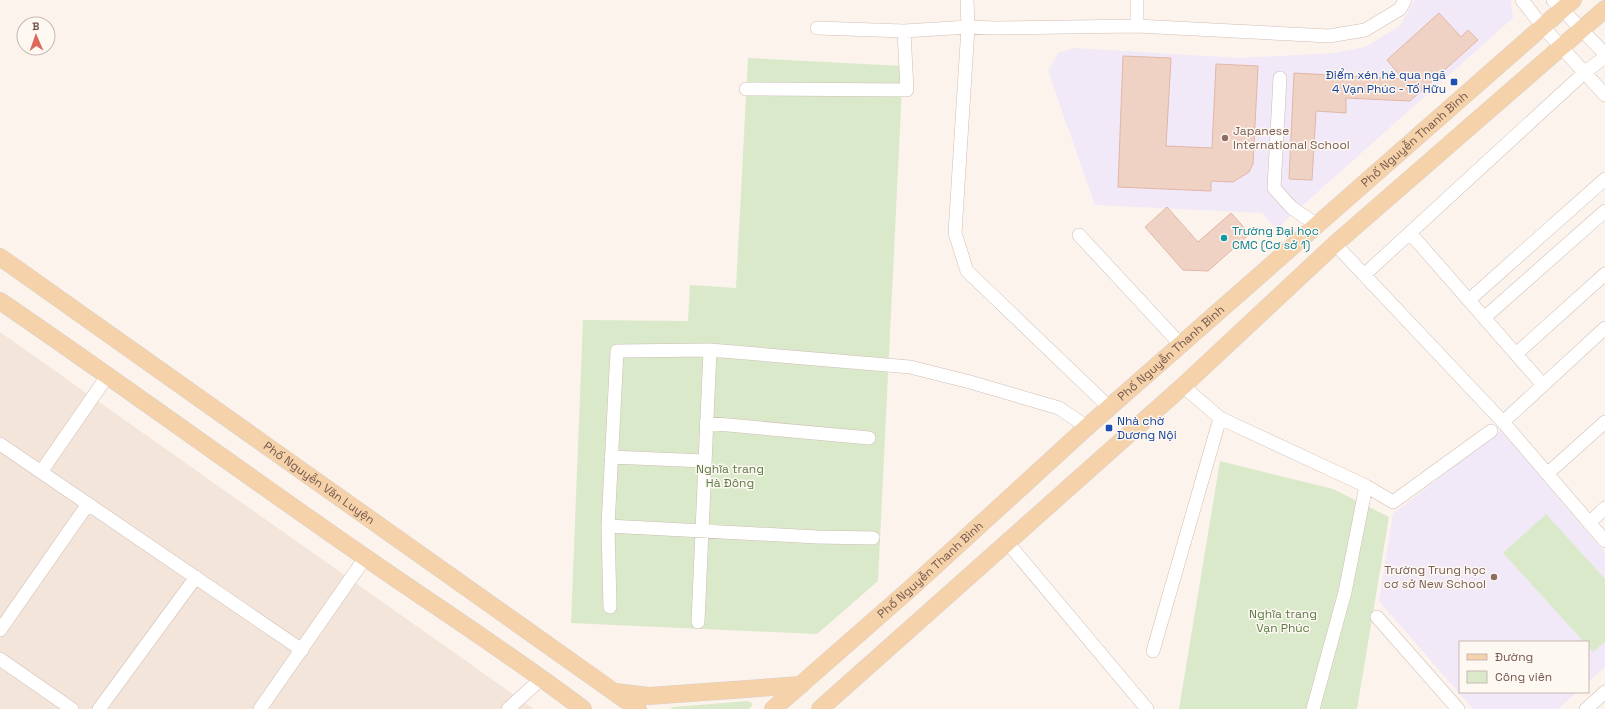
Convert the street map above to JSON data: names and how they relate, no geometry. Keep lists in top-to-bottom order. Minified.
{"streets":{"main road":["Phố Nguyễn Thanh Bình","Phố Nguyễn Văn Luyện"]},"parks":["Nghĩa trang Hà Đông","Nghĩa trang Vạn Phúc"],"places":{"transit":["Điểm xén hè qua ngã 4 Vạn Phúc - Tố Hữu","Nhà chờ Dương Nội"],"other":["Japanese International School","Trường Đại học CMC (Cơ sở 1)","Trường Trung học cơ sở New School"]},"legend":["Đường","Công viên"],"north":"top"}
